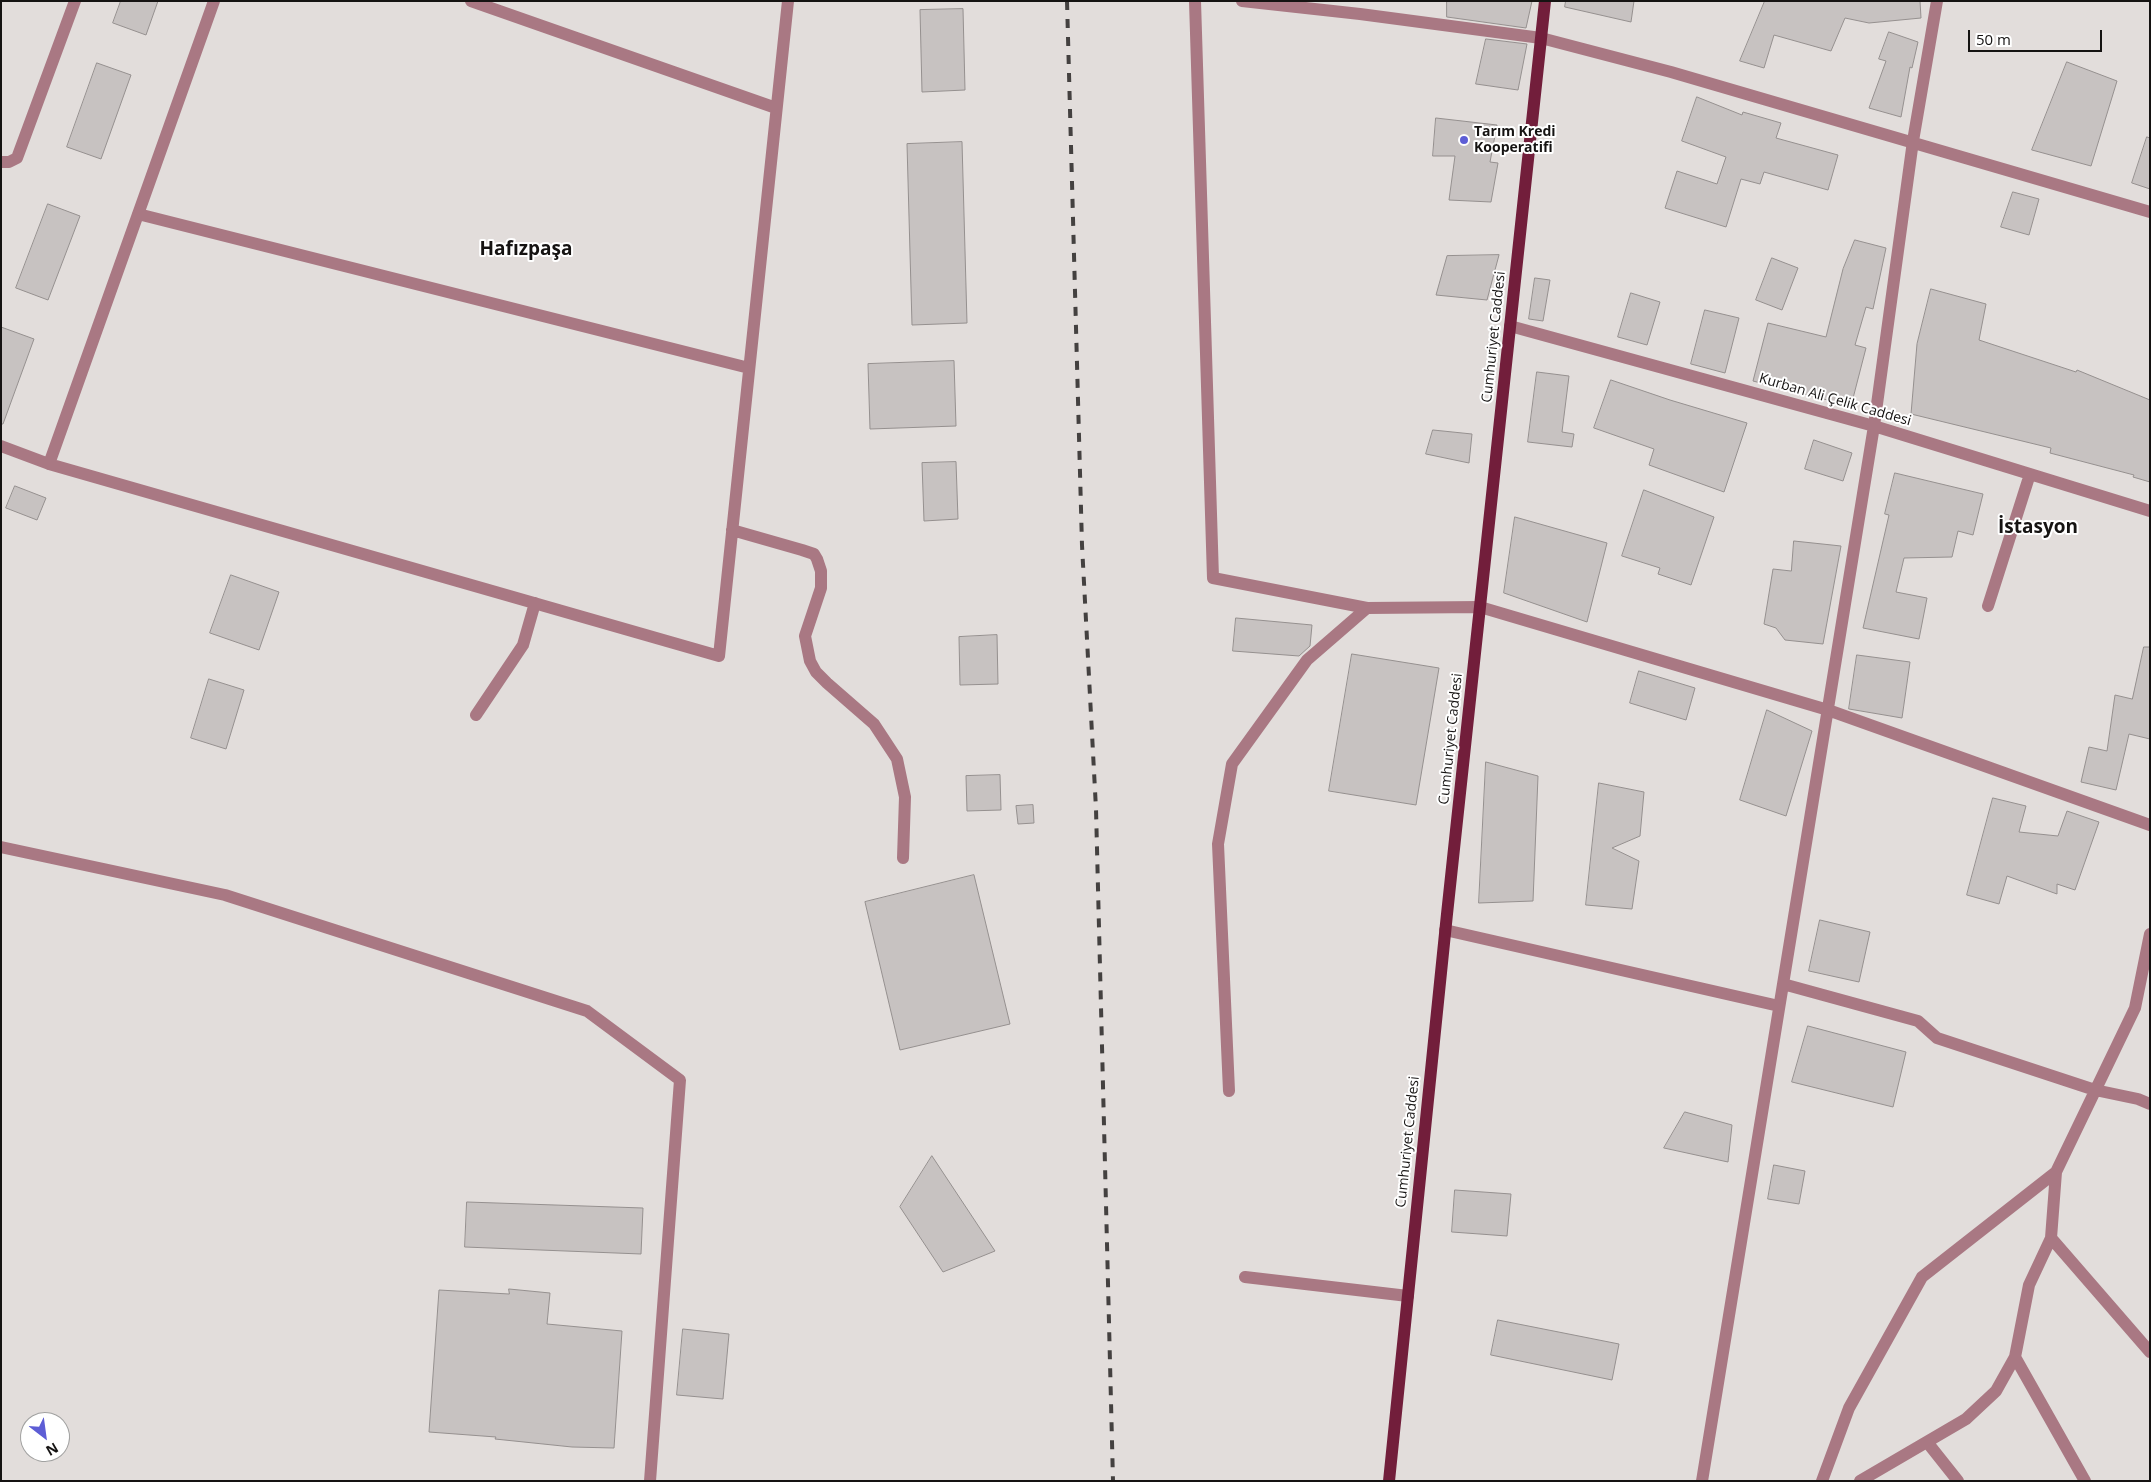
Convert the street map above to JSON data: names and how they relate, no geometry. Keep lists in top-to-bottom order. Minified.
{"streets":{"main road":["Cumhuriyet Caddesi"],"street":["Kurban Ali Çelik Caddesi"]},"crossings":[["Cumhuriyet Caddesi","Kurban Ali Çelik Caddesi"]],"districts":["Hafızpaşa","İstasyon"],"places":["Tarım Kredi Kooperatifi"],"scale_bar":"50 m","north":"bottom right"}
